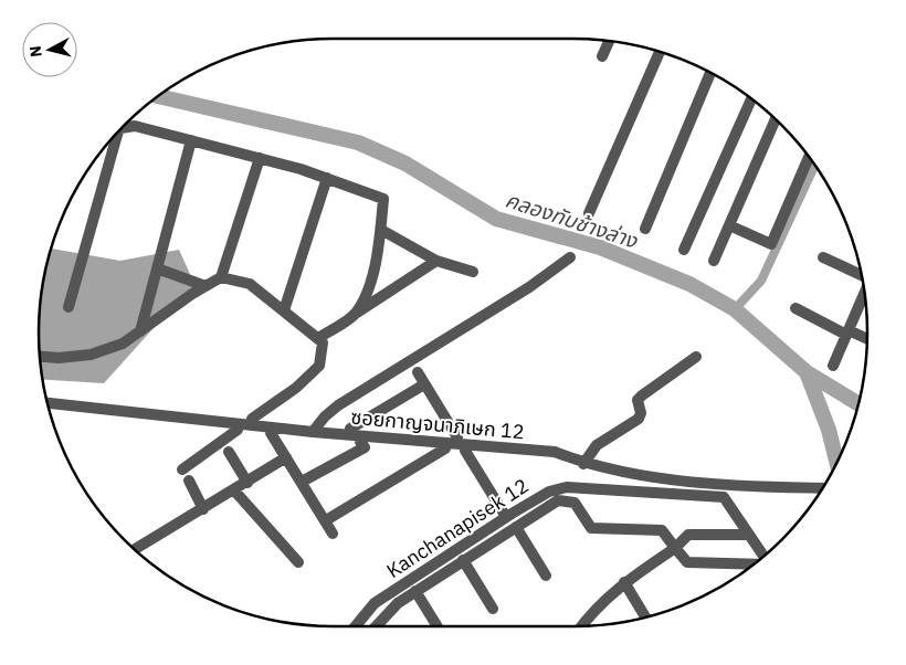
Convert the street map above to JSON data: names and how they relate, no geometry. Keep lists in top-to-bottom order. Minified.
{"streets":{"street":["ซอยกาญจนาภิเษก 12","Kanchanapisek 12"]},"water":["คลองทับช้างล่าง"],"north":"left"}
